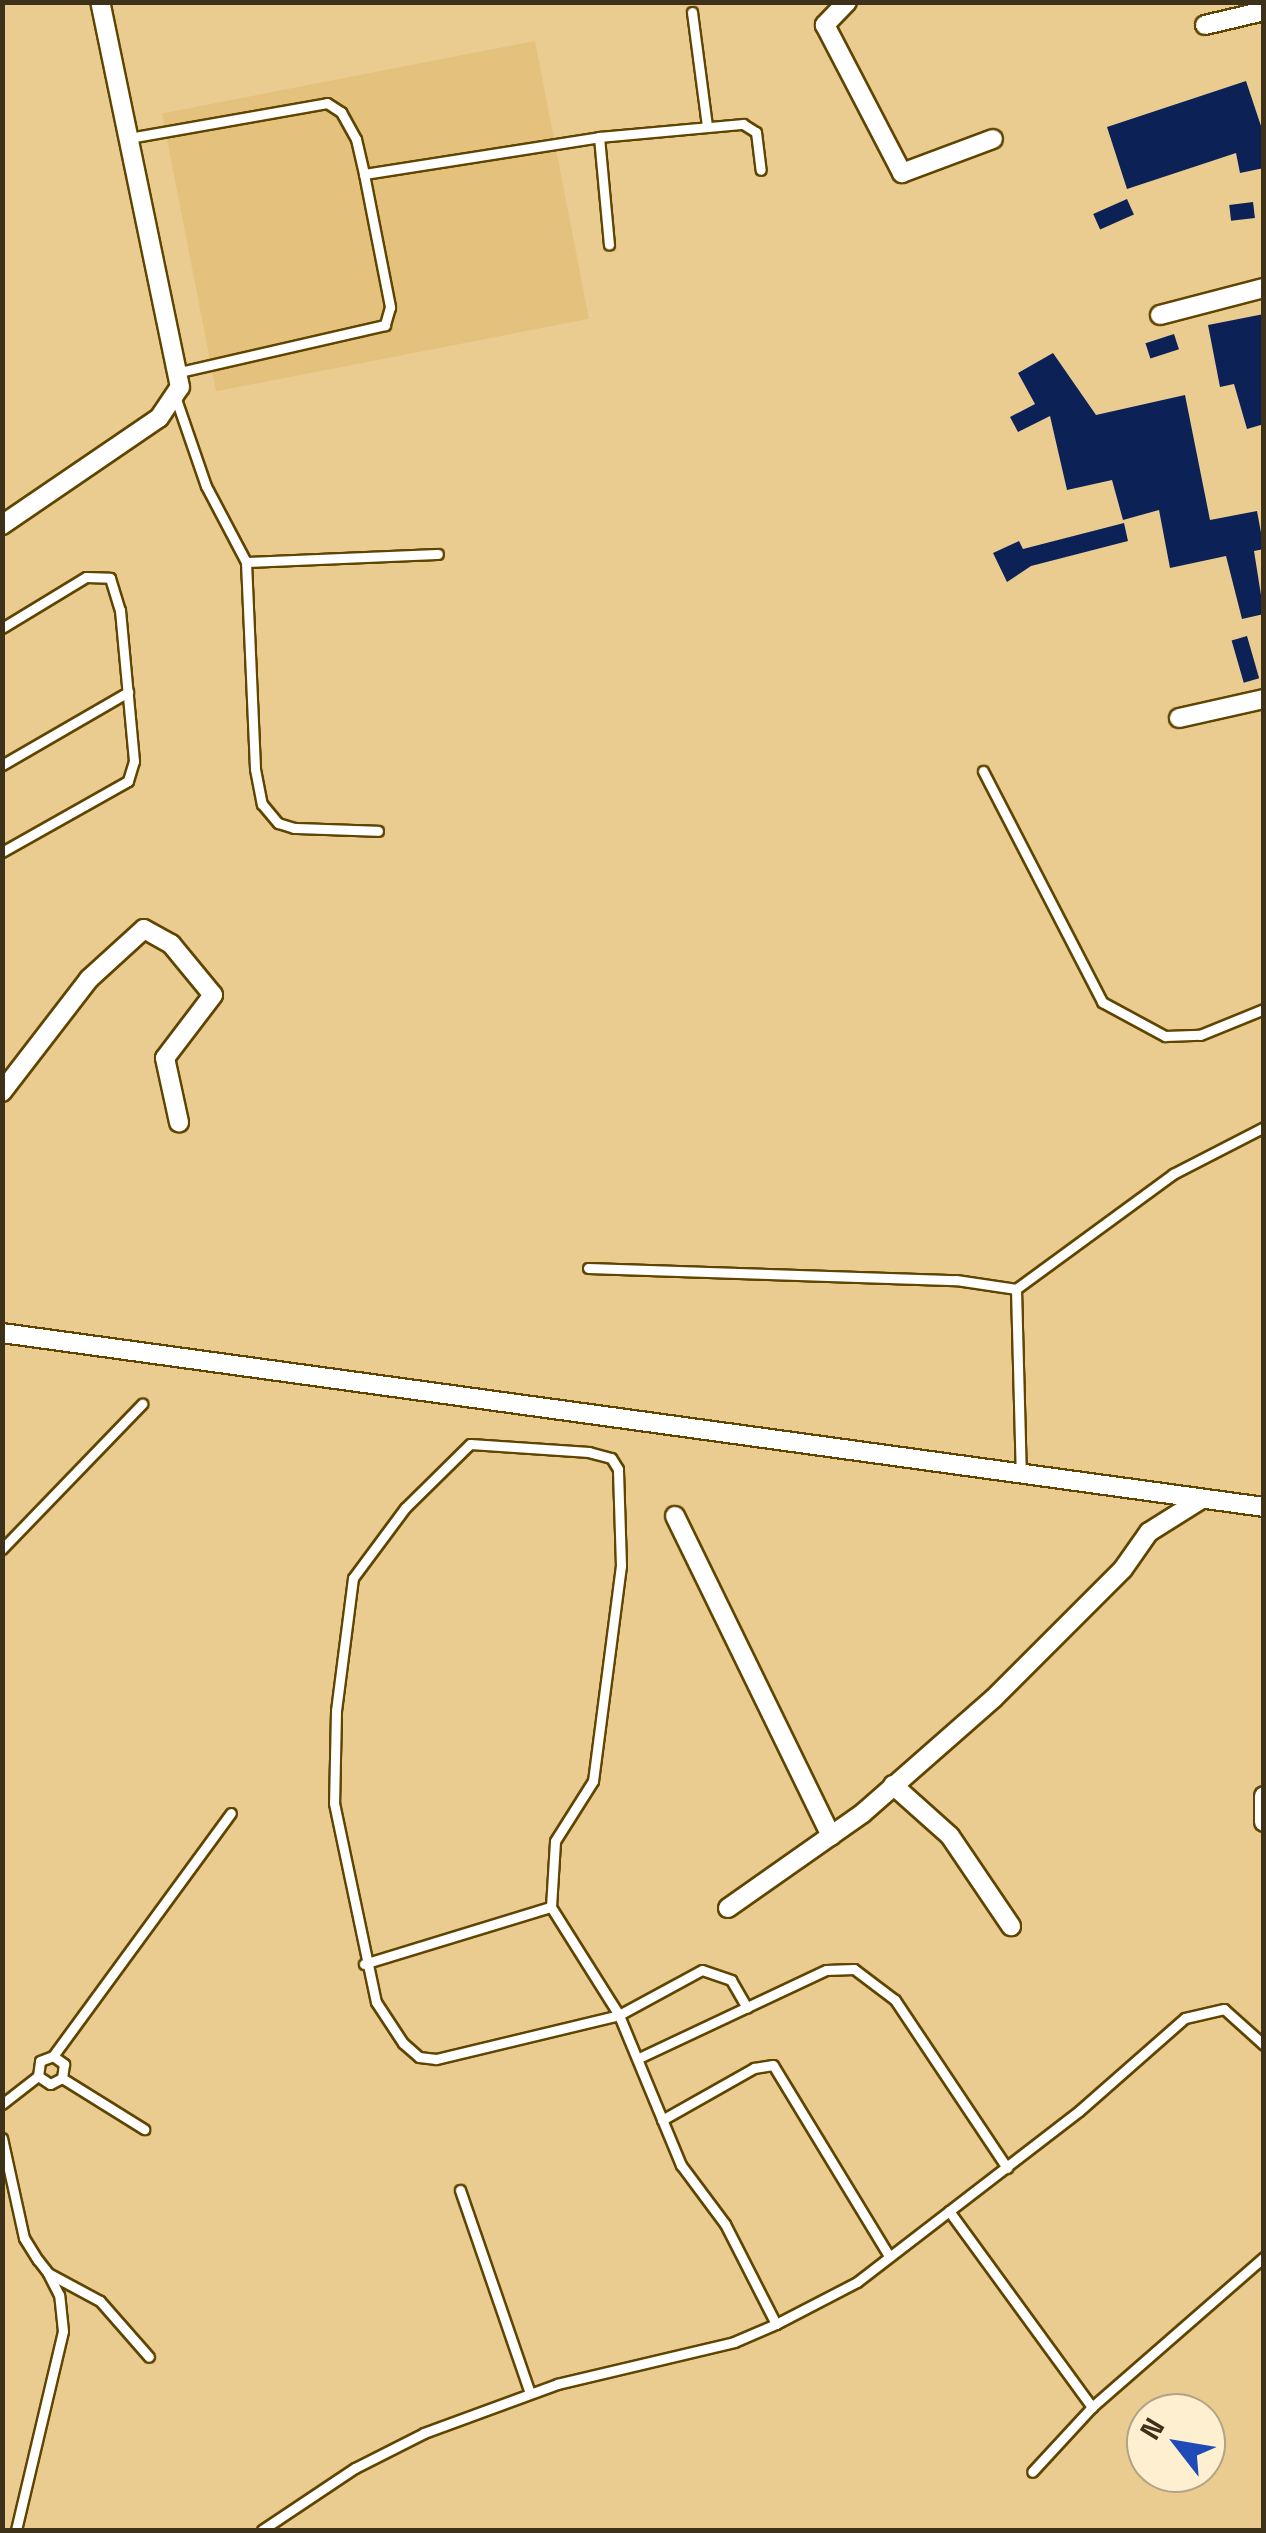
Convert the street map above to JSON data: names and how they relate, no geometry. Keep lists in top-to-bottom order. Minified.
{"north":"top left"}
